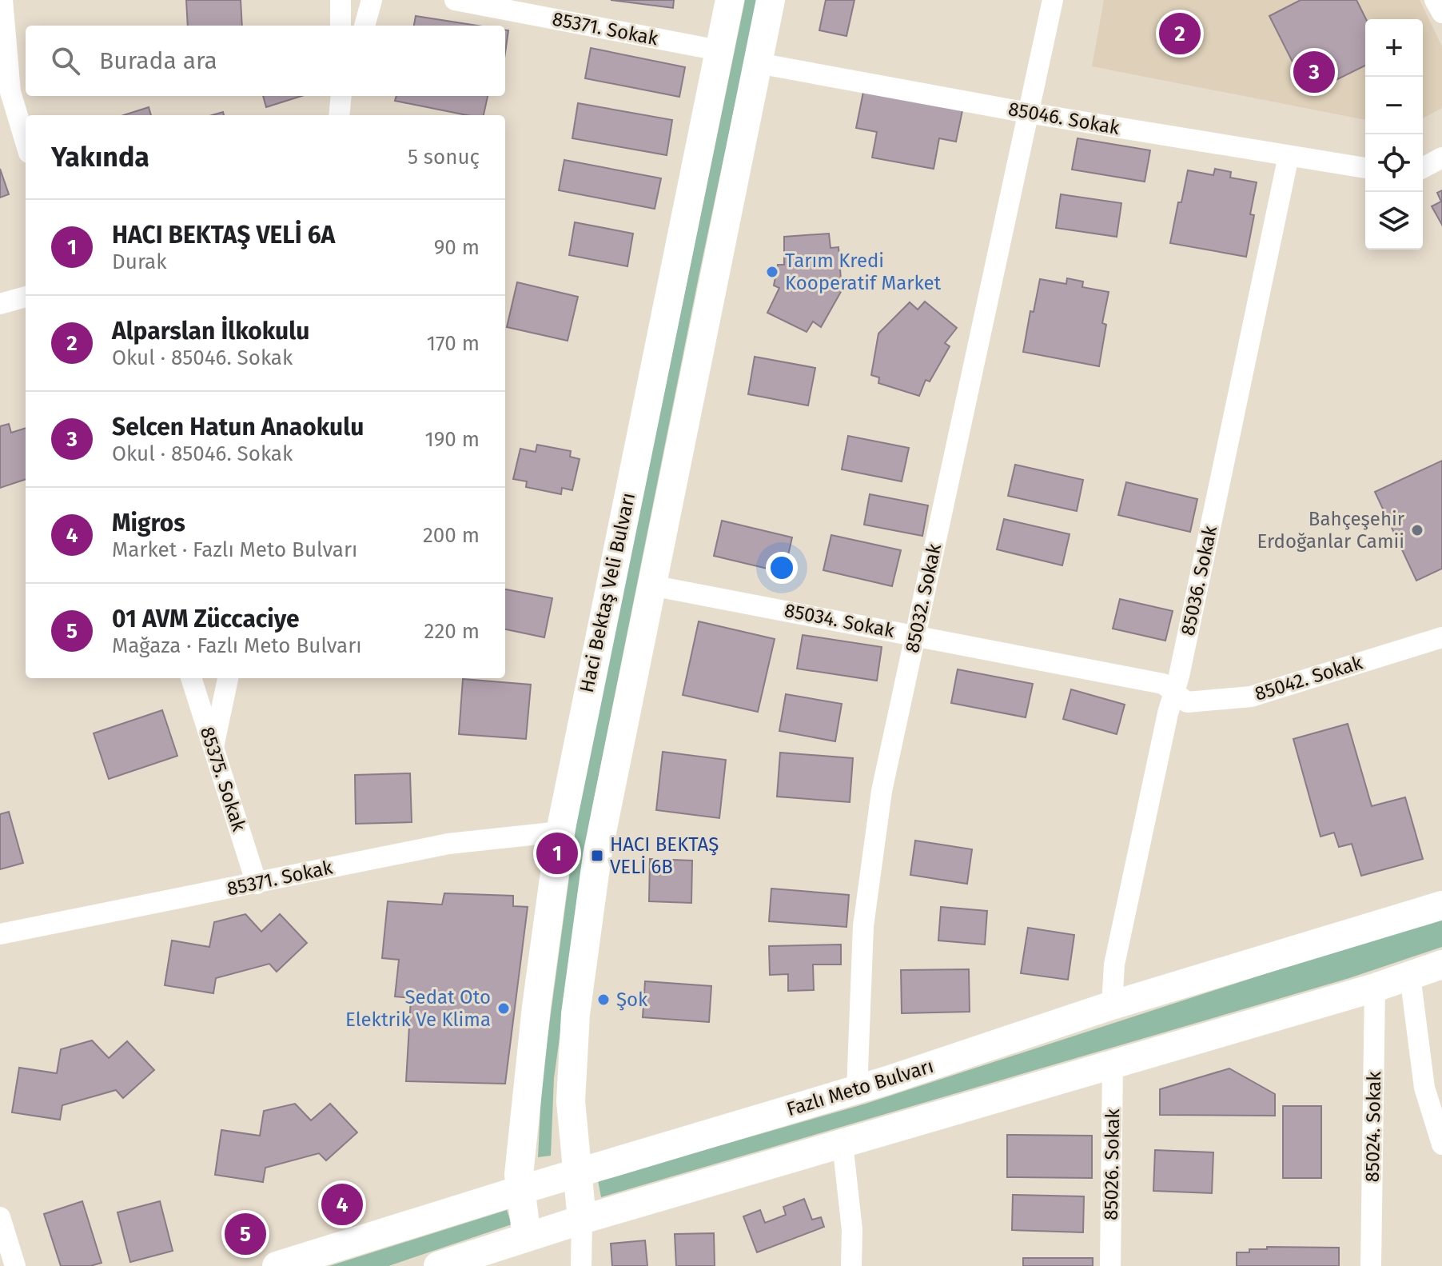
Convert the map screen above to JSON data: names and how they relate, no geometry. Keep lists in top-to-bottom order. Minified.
{"streets":{"main road":["Haci Bektaş Veli Bulvarı","Fazlı Meto Bulvarı"],"street":["85371. Sokak","85046. Sokak","85036. Sokak","85032. Sokak","85034. Sokak","85042. Sokak","85375. Sokak","85024. Sokak","85026. Sokak"]},"crossings":[["85371. Sokak","Haci Bektaş Veli Bulvarı"],["85371. Sokak","85375. Sokak"],["85046. Sokak","85036. Sokak"],["85046. Sokak","85032. Sokak"],["85036. Sokak","85034. Sokak"],["85036. Sokak","85042. Sokak"],["85036. Sokak","Fazlı Meto Bulvarı"],["Haci Bektaş Veli Bulvarı","Fazlı Meto Bulvarı"],["85032. Sokak","85034. Sokak"],["85032. Sokak","Fazlı Meto Bulvarı"],["85034. Sokak","85042. Sokak"]],"places":{"other":["Tarım Kredi Kooperatif Market","Bahçeşehir Erdoğanlar Camii","Şok","Sedat Oto Elektrik Ve Klima"],"transit":["HACI BEKTAŞ VELİ 6B"]},"page":{"pins":["2","3","1","4","5"],"map_buttons":["+","−"],"search":"Burada ara","heading":["Yakında","5 sonuç"],"list":[{"mark":"1","name":"HACI BEKTAŞ VELİ 6A","note":"Durak","value":"90 m"},{"mark":"2","name":"Alparslan İlkokulu","note":"Okul · 85046. Sokak","value":"170 m"},{"mark":"3","name":"Selcen Hatun Anaokulu","note":"Okul · 85046. Sokak","value":"190 m"},{"mark":"4","name":"Migros","note":"Market · Fazlı Meto Bulvarı","value":"200 m"},{"mark":"5","name":"01 AVM Züccaciye","note":"Mağaza · Fazlı Meto Bulvarı","value":"220 m"}]}}
